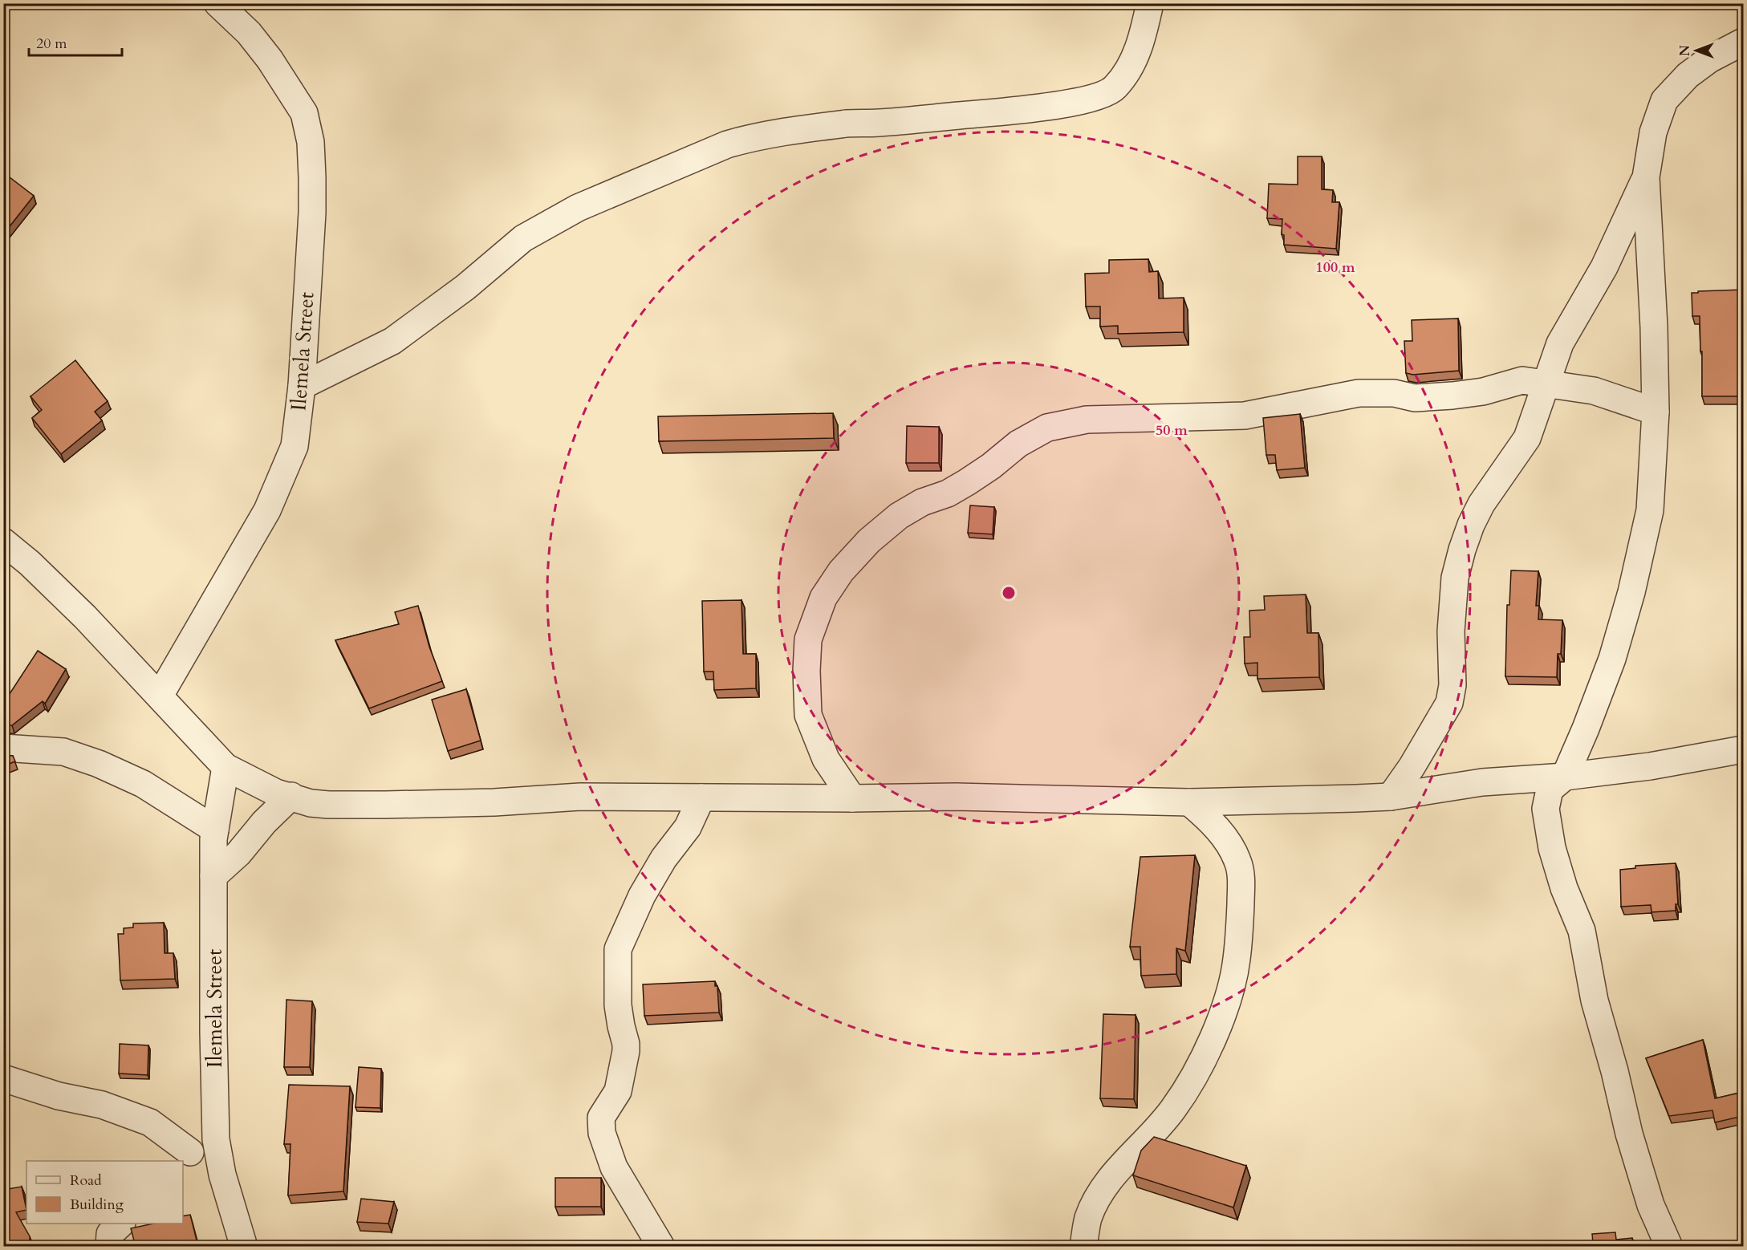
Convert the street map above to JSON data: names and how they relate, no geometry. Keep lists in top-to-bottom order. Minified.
{"streets":{"street":["Ilemela Street"]},"legend":["Road","Building"],"scale_bar":"20 m","north":"left","rings":["100 m","50 m"]}
